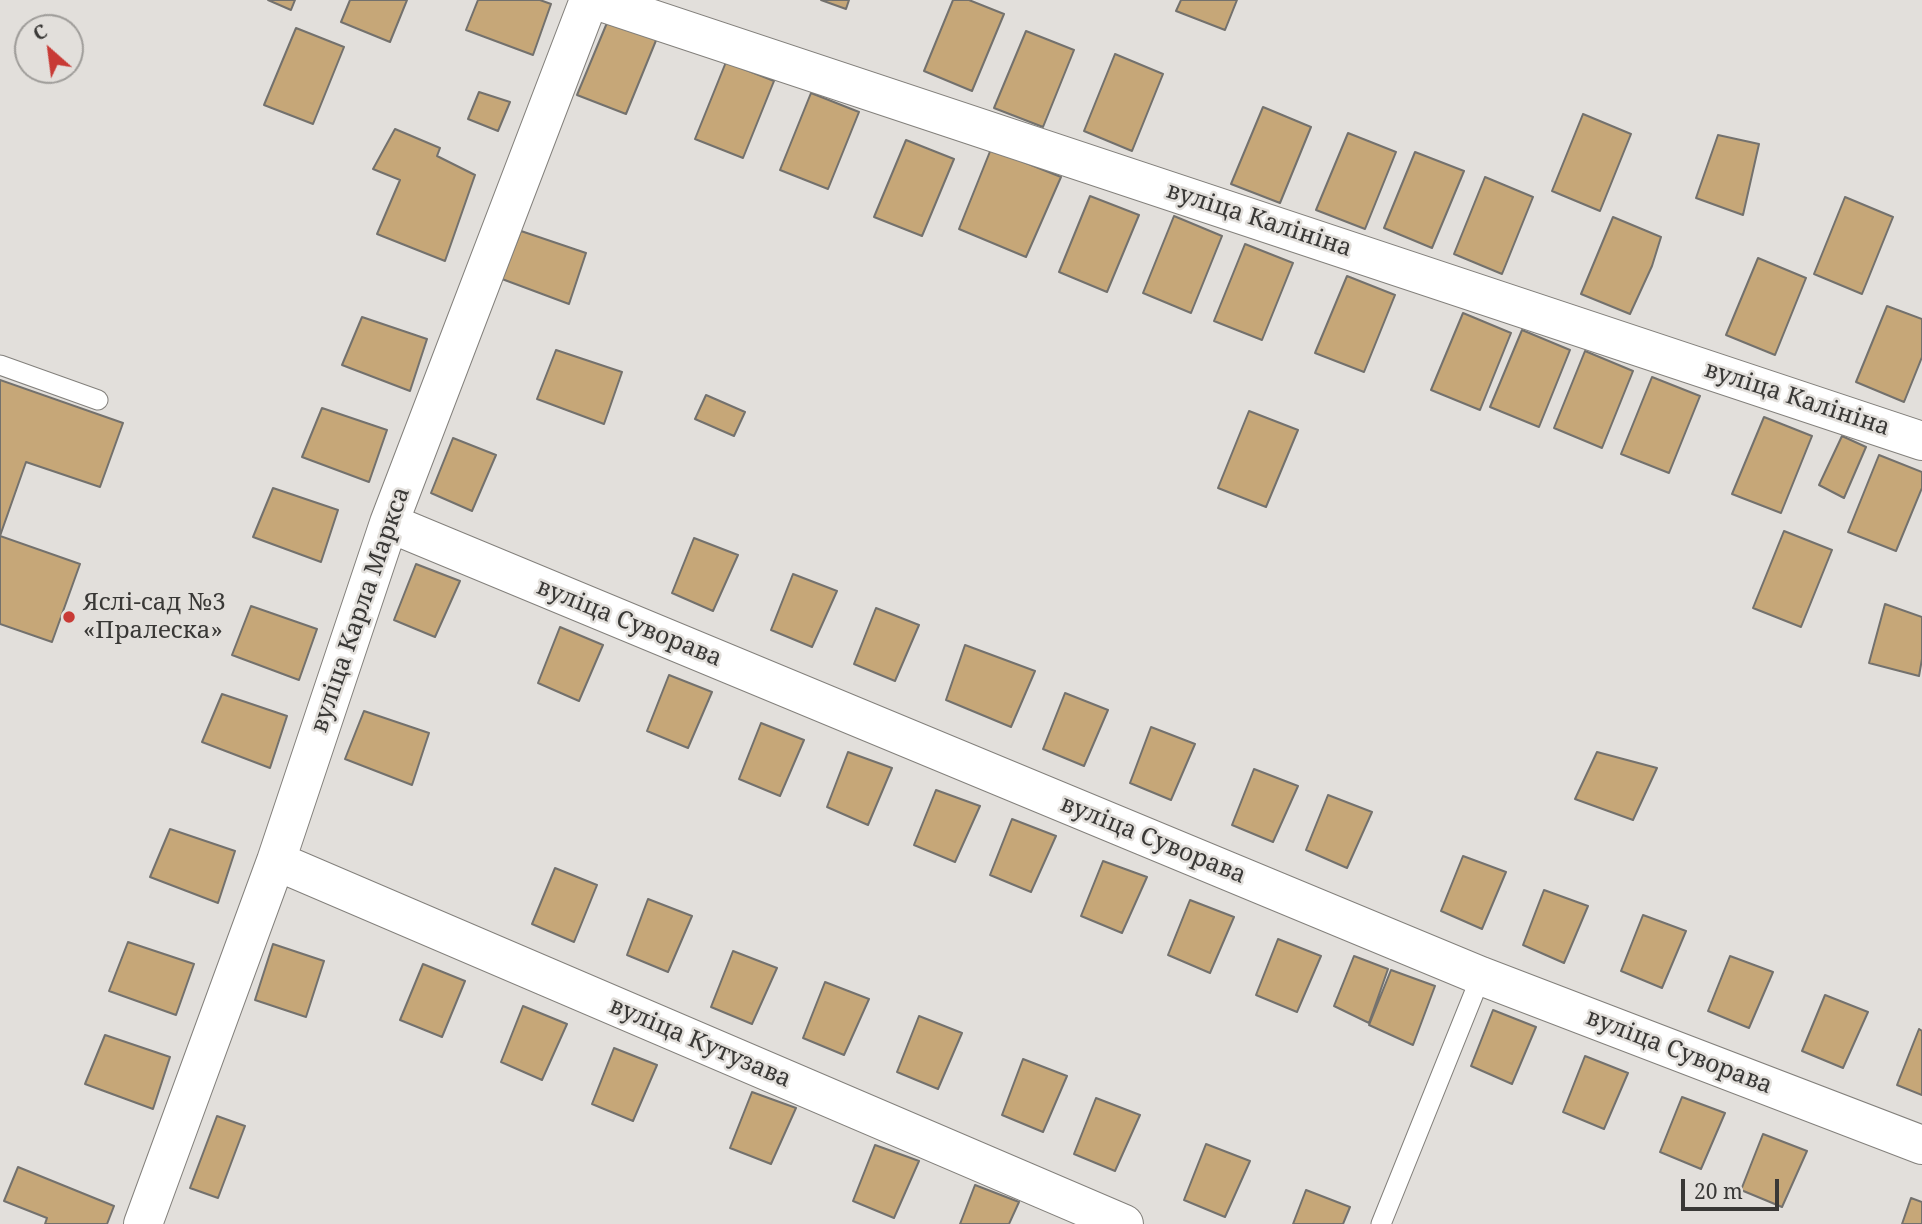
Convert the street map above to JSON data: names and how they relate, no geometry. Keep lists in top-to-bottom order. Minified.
{"streets":{"street":["вуліца Калініна","вуліца Карла Маркса","вуліца Суворава","вуліца Кутузава"]},"crossings":[["вуліца Карла Маркса","вуліца Суворава"],["вуліца Карла Маркса","вуліца Кутузава"]],"places":["Яслі-сад №3 «Пралеска»"],"scale_bar":"20 m","north":"top left"}
